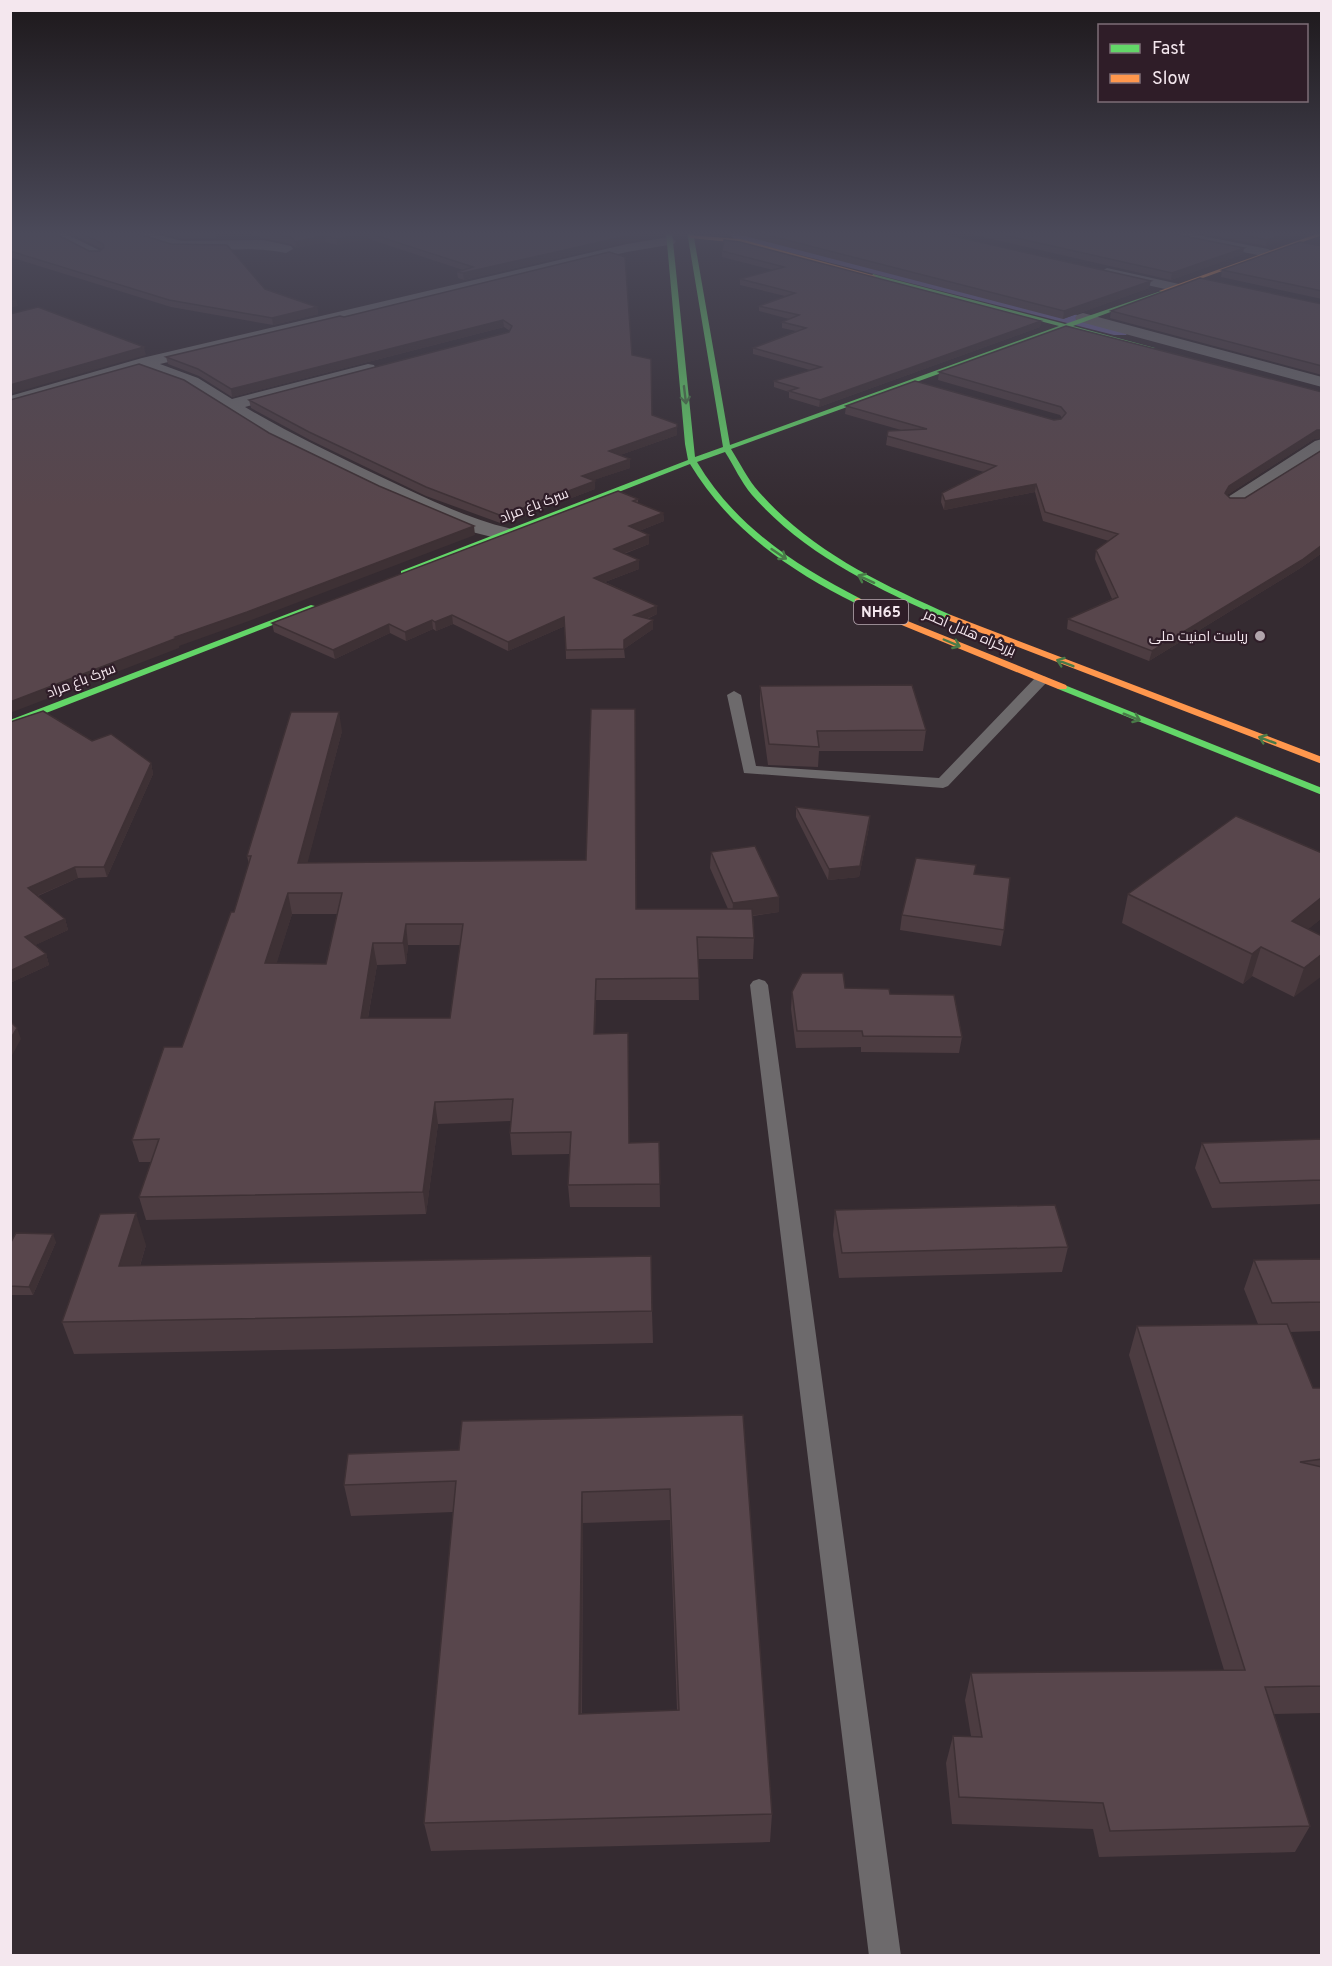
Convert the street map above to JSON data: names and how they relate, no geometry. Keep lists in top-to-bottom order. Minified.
{"streets":{"main road":["سرک باغ مراد","NH65","بزرگراه هلال احمر"]},"crossings":[["سرک باغ مراد","بزرگراه هلال احمر"]],"places":["ریاست امنیت ملی"],"legend":["Fast","Slow"]}
